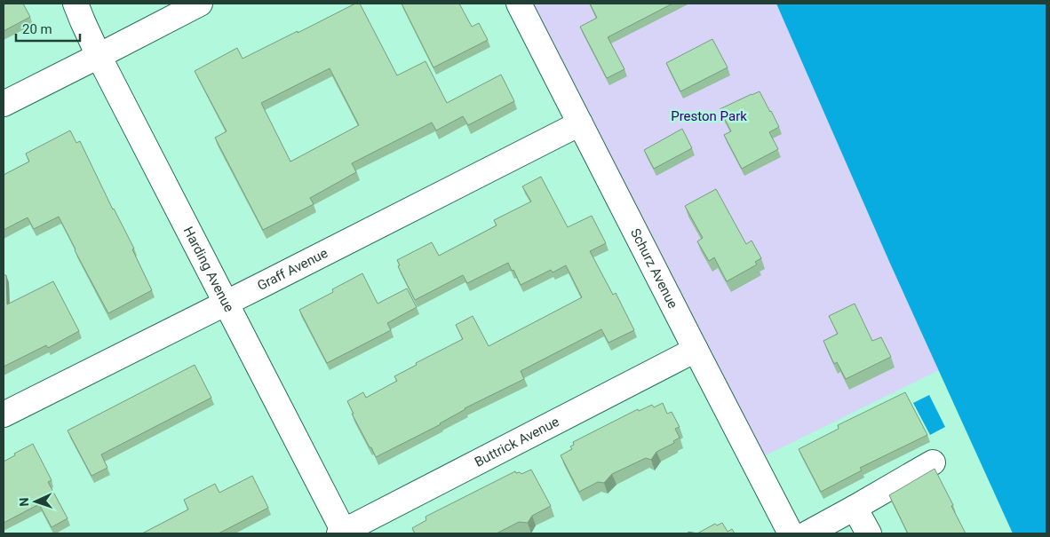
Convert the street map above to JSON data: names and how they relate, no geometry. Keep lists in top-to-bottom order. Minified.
{"streets":{"street":["Harding Avenue","Schurz Avenue","Graff Avenue","Buttrick Avenue"]},"crossings":[["Harding Avenue","Graff Avenue"],["Harding Avenue","Buttrick Avenue"],["Schurz Avenue","Graff Avenue"],["Schurz Avenue","Buttrick Avenue"]],"parks":["Preston Park"],"scale_bar":"20 m","north":"left"}
